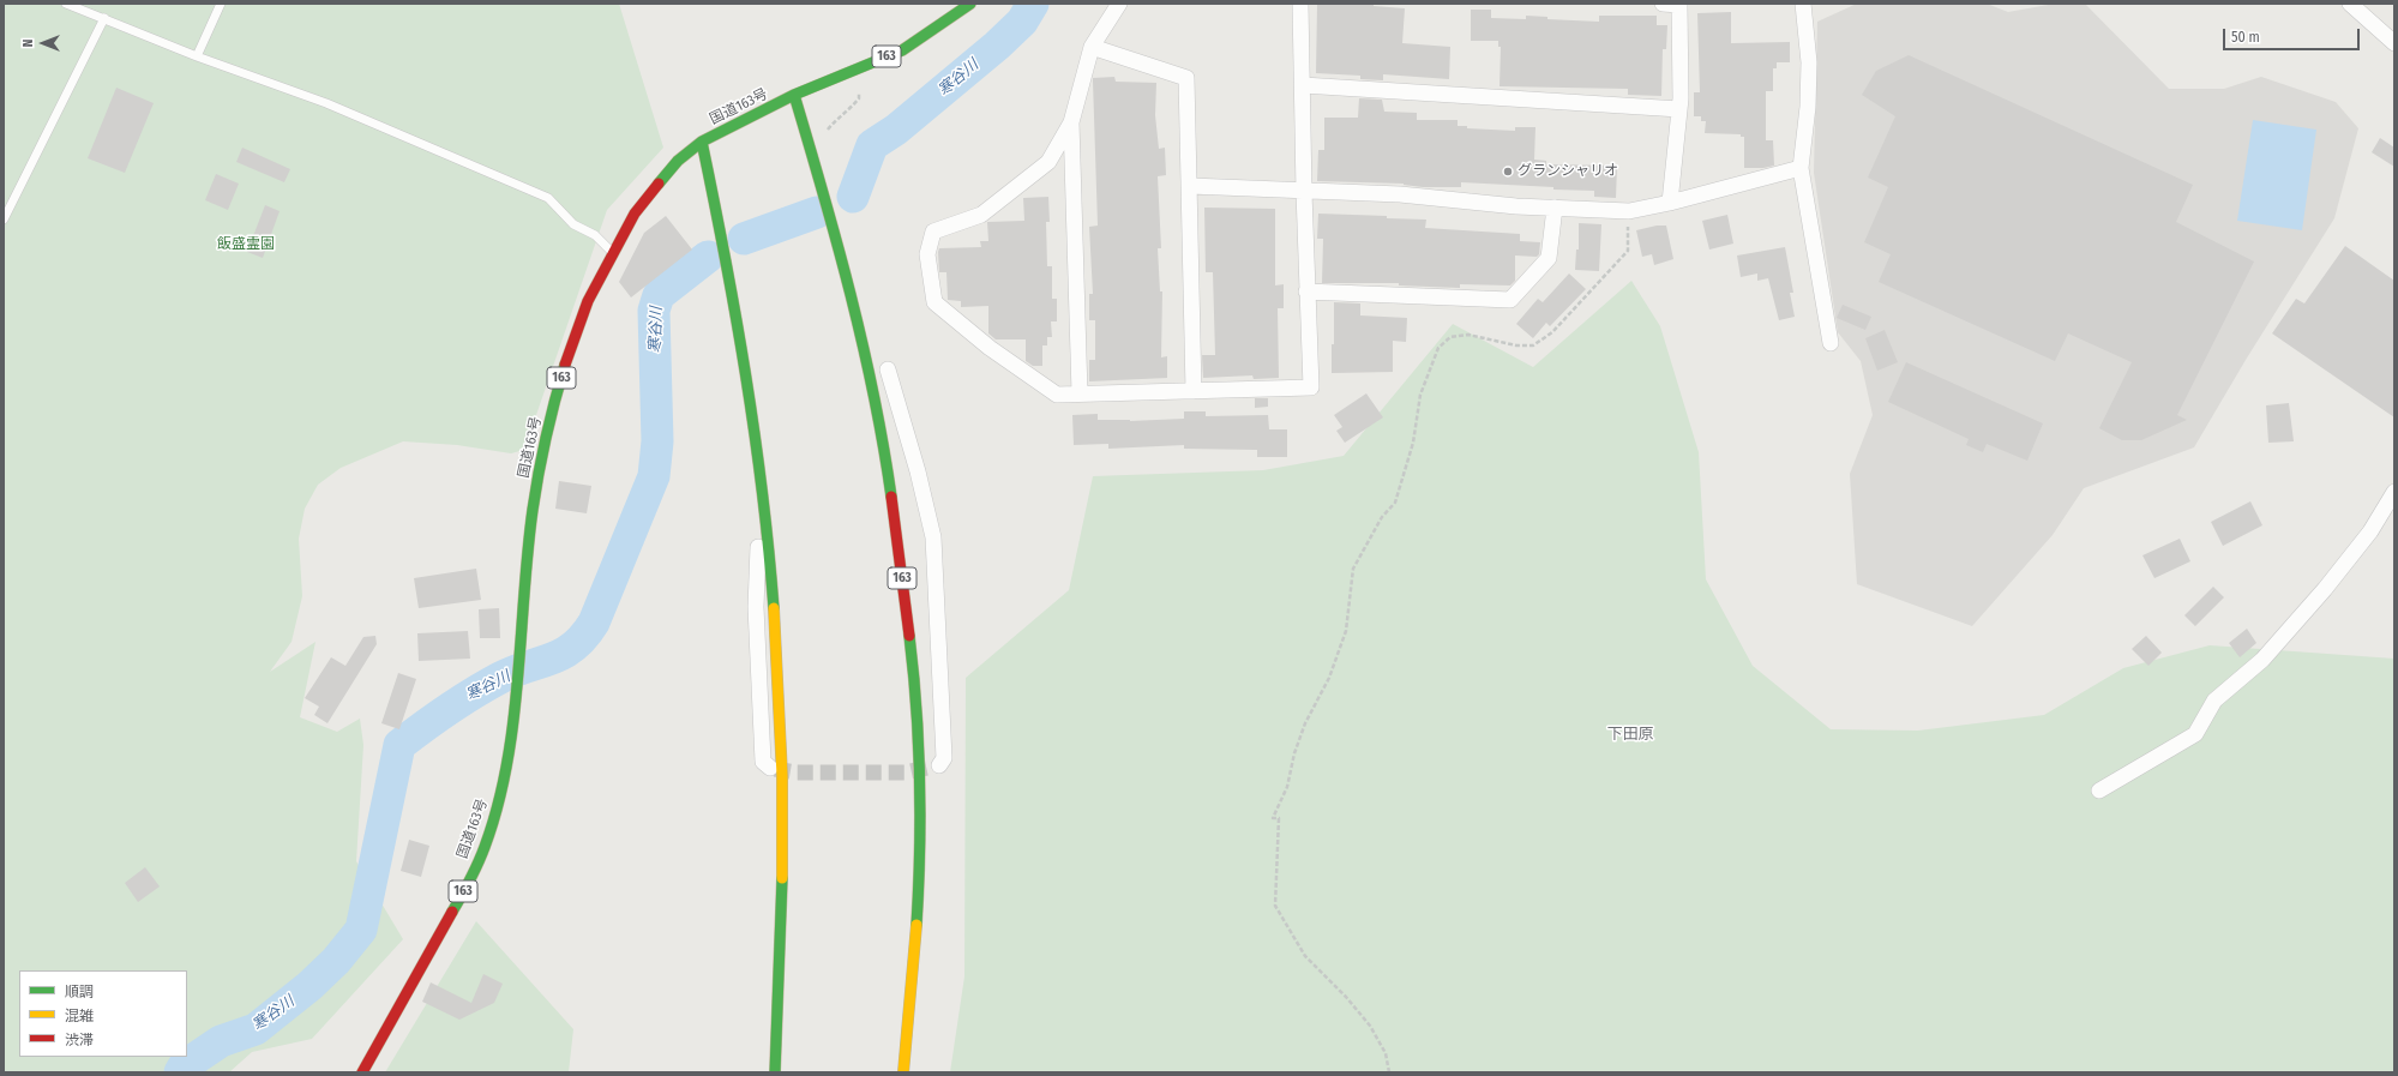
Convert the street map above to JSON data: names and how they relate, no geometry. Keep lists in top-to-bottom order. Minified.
{"streets":{"highway":["163","国道163号"]},"crossings":[["163","国道163号"]],"districts":["下田原"],"water":["寒谷川"],"parks":["飯盛霊園"],"places":["グランシャリオ"],"legend":["順調","混雑","渋滞"],"scale_bar":"50 m","north":"left"}
